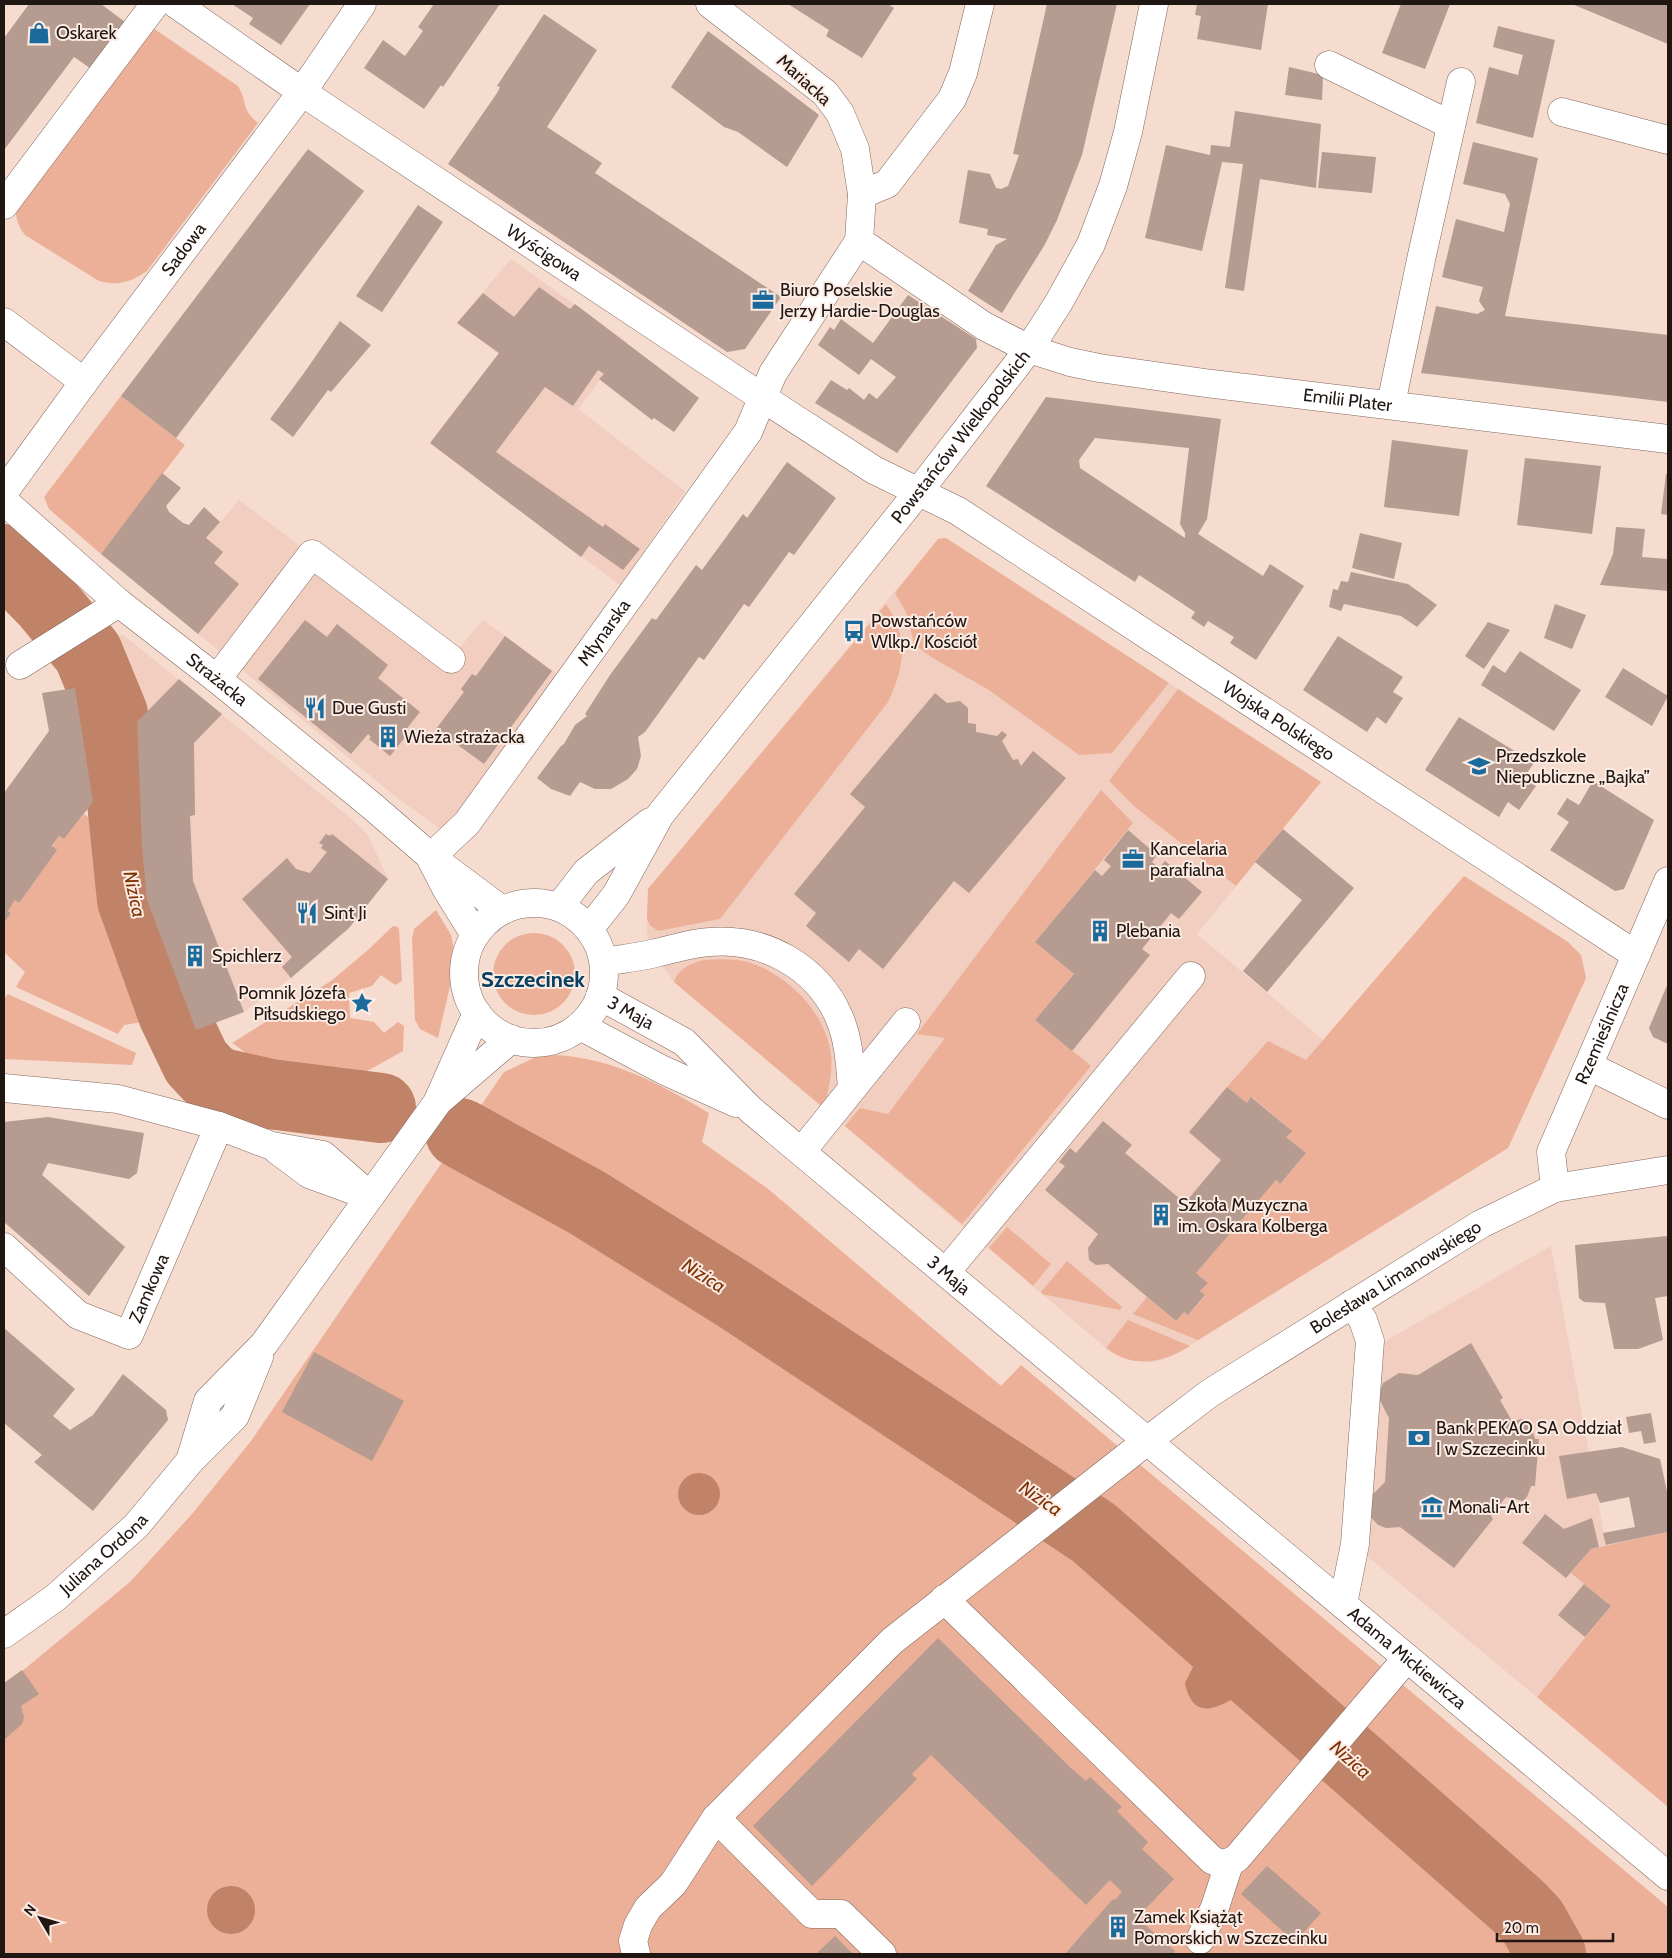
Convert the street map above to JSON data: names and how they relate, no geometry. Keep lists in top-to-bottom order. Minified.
{"streets":{"street":["Mariacka","Sadowa","Wyścigowa","Emilii Plater","Powstańców Wielkopolskich","Młynarska","Strażacka","Wojska Polskiego","3 Maja","Rzemieślnicza","Bolesława Limanowskiego","Zamkowa","Juliana Ordona","Adama Mickiewicza"]},"crossings":[["Mariacka","Wyścigowa"],["Mariacka","Młynarska"],["Sadowa","Wyścigowa"],["Wyścigowa","Powstańców Wielkopolskich"],["Wyścigowa","Młynarska"],["Wyścigowa","Wojska Polskiego"],["Emilii Plater","Powstańców Wielkopolskich"],["Powstańców Wielkopolskich","Strażacka"],["Powstańców Wielkopolskich","Wojska Polskiego"],["Powstańców Wielkopolskich","3 Maja"],["Młynarska","Strażacka"],["Strażacka","3 Maja"],["Wojska Polskiego","Rzemieślnicza"],["3 Maja","Bolesława Limanowskiego"],["3 Maja","Adama Mickiewicza"],["Rzemieślnicza","Bolesława Limanowskiego"],["Bolesława Limanowskiego","Adama Mickiewicza"]],"districts":["Szczecinek"],"water":["Nizica"],"places":{"shop":["Oskarek"],"office":["Biuro Poselskie Jerzy Hardie-Douglas","Kancelaria parafialna"],"bus stop":["Powstańców Wlkp./ Kościół"],"restaurant":["Due Gusti","Sint Ji"],"building":["Wieża strażacka","Plebania","Spichlerz","Szkoła Muzyczna im. Oskara Kolberga","Zamek Książąt Pomorskich w Szczecinku"],"school or university":["Przedszkole Niepubliczne „Bajka”"],"place":["Pomnik Józefa Piłsudskiego"],"bank":["Bank PEKAO SA Oddział I w Szczecinku"],"museum":["Monali-Art"]},"scale_bar":"20 m","north":"top left"}
